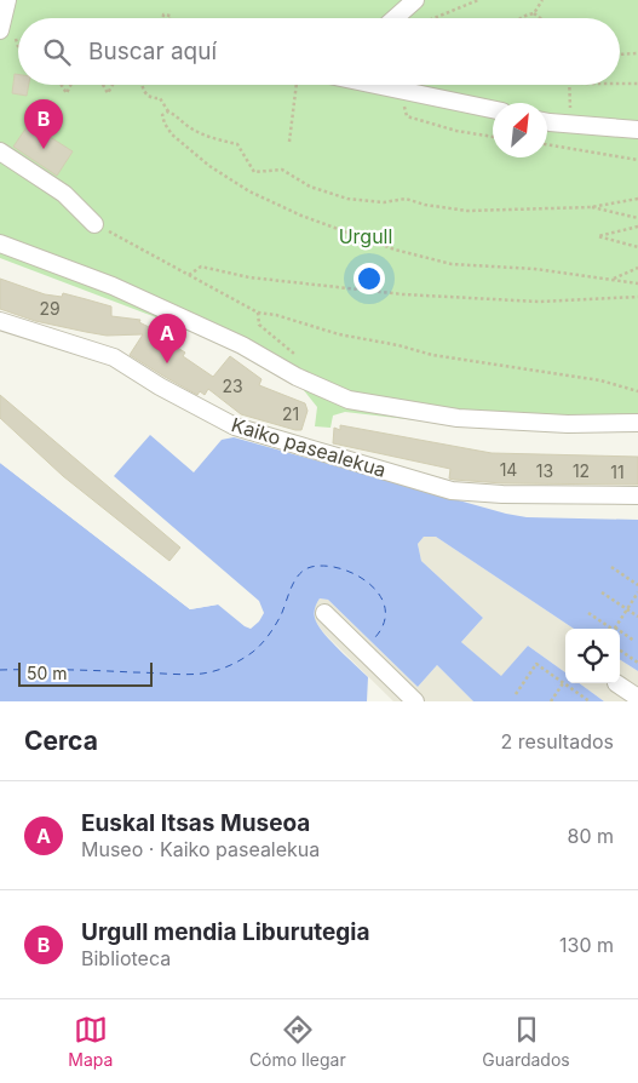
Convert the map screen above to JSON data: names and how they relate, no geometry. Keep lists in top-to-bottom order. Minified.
{"streets":{"street":["Kaiko pasealekua"]},"parks":["Urgull"],"house_numbers":["29","23","21","14","13","12","11"],"scale_bar":"50 m","north":"top right","page":{"search":"Buscar aquí","pins":["B","A"],"scale":"50 m","heading":["Cerca","2 resultados"],"list":[{"mark":"A","name":"Euskal Itsas Museoa","note":"Museo · Kaiko pasealekua","value":"80 m"},{"mark":"B","name":"Urgull mendia Liburutegia","note":"Biblioteca","value":"130 m"}],"nav":["Mapa","Cómo llegar","Guardados"]}}
